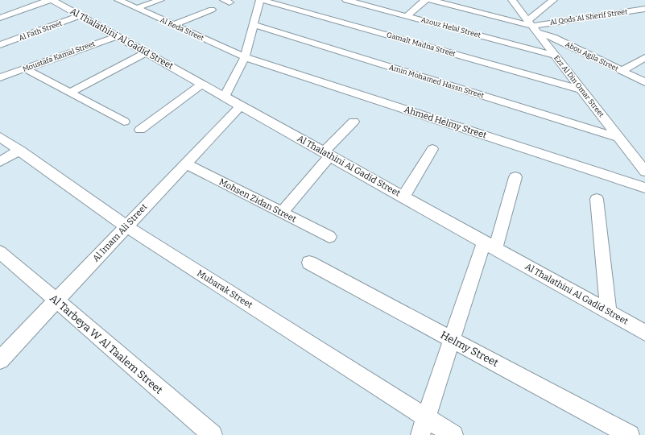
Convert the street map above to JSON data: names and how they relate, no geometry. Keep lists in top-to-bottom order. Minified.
{"streets":{"street":["Al Qods Al Sherif Street","Azouz Helal Street","Al Reda Street","Al Fath Street","Al Thalathini Al Gadid Street","Gamalt Madna Street","Moustafa Kamal Street","Abou Agila Street","Amin Mohamed Hassn Street","Ezz Al Din Omar Street","Ahmed Helmy Street","Mohsen Zidan Street","Al Imam Ali Street","Mubarak Street","Al Tarbeya W Al Taalem Street","Helmy Street"]},"crossings":[["Al Qods Al Sherif Street","Abou Agila Street"],["Al Qods Al Sherif Street","Ezz Al Din Omar Street"],["Azouz Helal Street","Ezz Al Din Omar Street"],["Al Reda Street","Ahmed Helmy Street"],["Al Fath Street","Al Thalathini Al Gadid Street"],["Al Thalathini Al Gadid Street","Moustafa Kamal Street"],["Al Thalathini Al Gadid Street","Al Imam Ali Street"],["Gamalt Madna Street","Ezz Al Din Omar Street"],["Abou Agila Street","Ezz Al Din Omar Street"],["Amin Mohamed Hassn Street","Ezz Al Din Omar Street"],["Mohsen Zidan Street","Al Imam Ali Street"],["Al Imam Ali Street","Mubarak Street"],["Al Imam Ali Street","Al Tarbeya W Al Taalem Street"]]}
